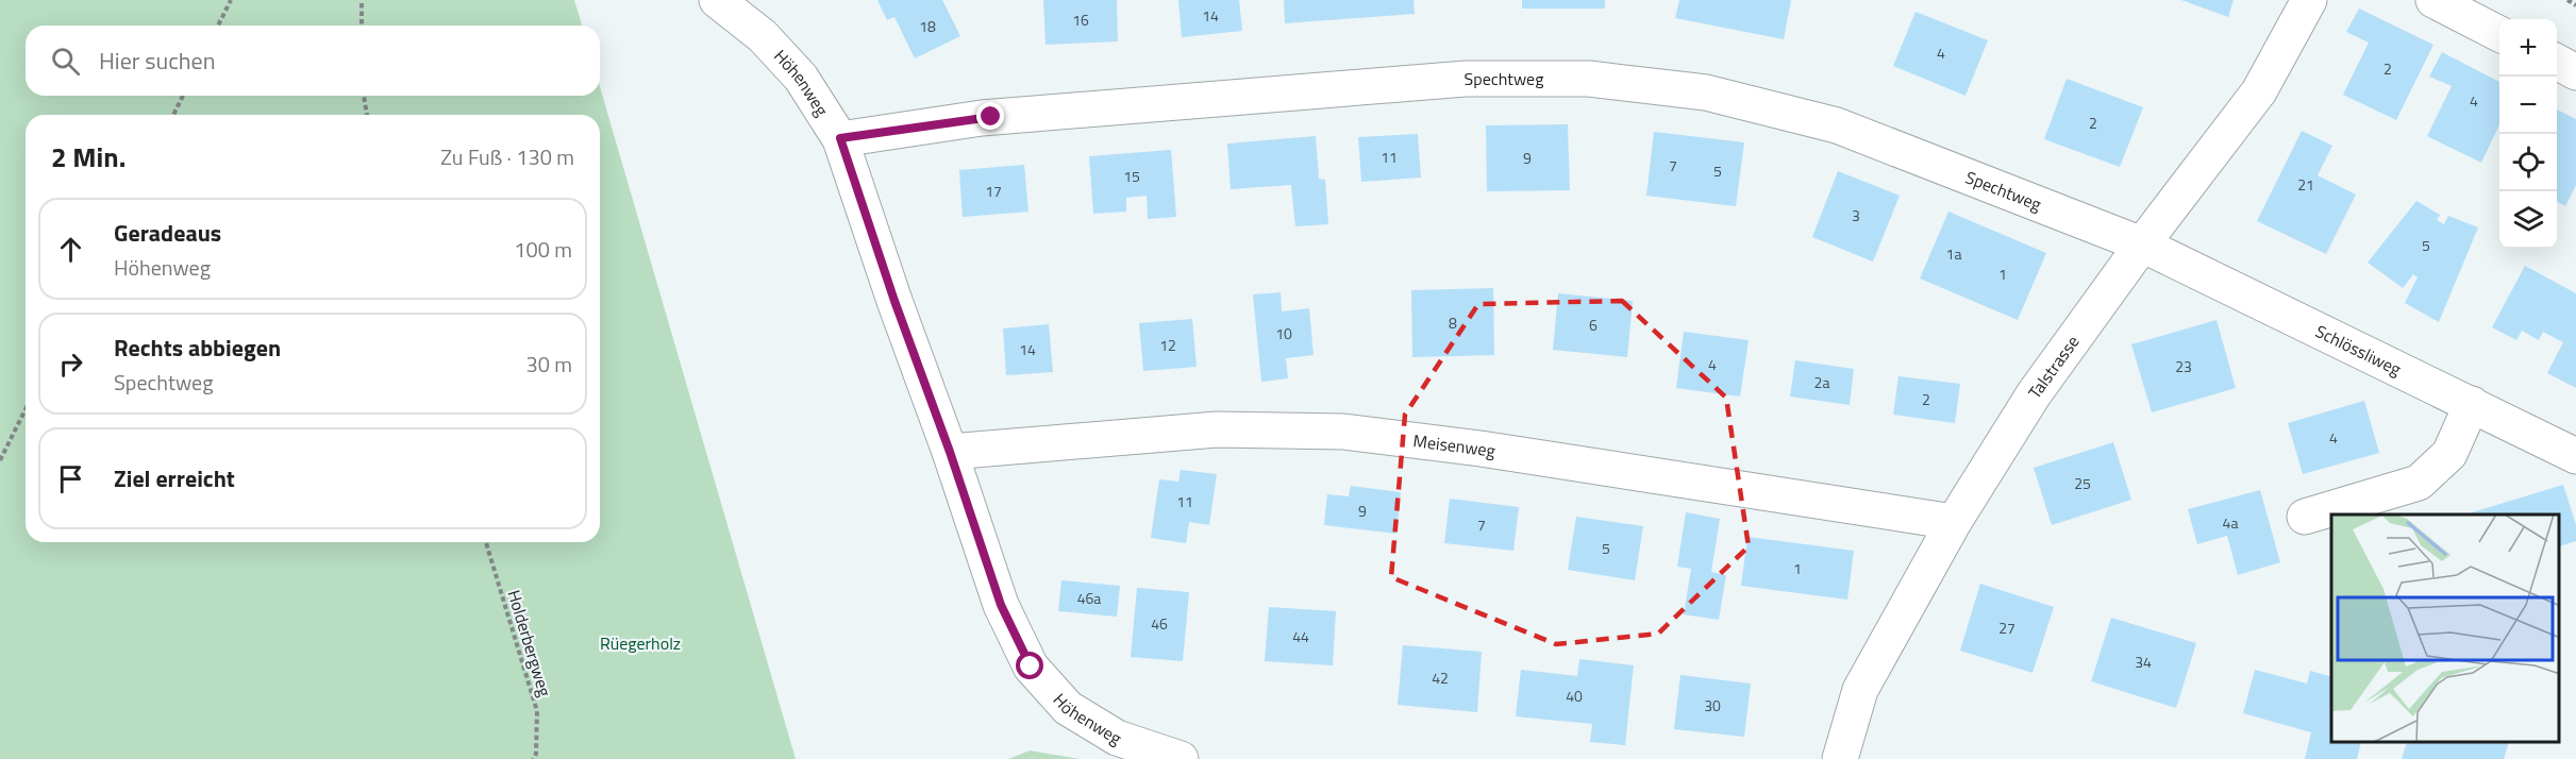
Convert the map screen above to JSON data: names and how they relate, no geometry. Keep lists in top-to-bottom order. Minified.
{"streets":{"street":["Spechtweg","Höhenweg","Schlössliweg","Talstrasse","Meisenweg"],"path":["Holderbergweg"]},"crossings":[["Spechtweg","Höhenweg"],["Spechtweg","Schlössliweg"],["Spechtweg","Talstrasse"],["Höhenweg","Meisenweg"],["Schlössliweg","Talstrasse"],["Talstrasse","Meisenweg"]],"parks":["Rüegerholz"],"house_numbers":["14","16","18","4","2","4","2","11","9","7","5","15","21","17","3","5","1a","1","8","6","10","12","14","4","23","2a","2","4","25","11","9","4a","7","5","1","46a","46","27","44","34","42","40","30"],"page":{"map_buttons":["+","−"],"search":"Hier suchen","heading":["2 Min.","Zu Fuß · 130 m"],"list":[["Geradeaus","Höhenweg","100 m"],["Rechts abbiegen","Spechtweg","30 m"],"Ziel erreicht"]}}
